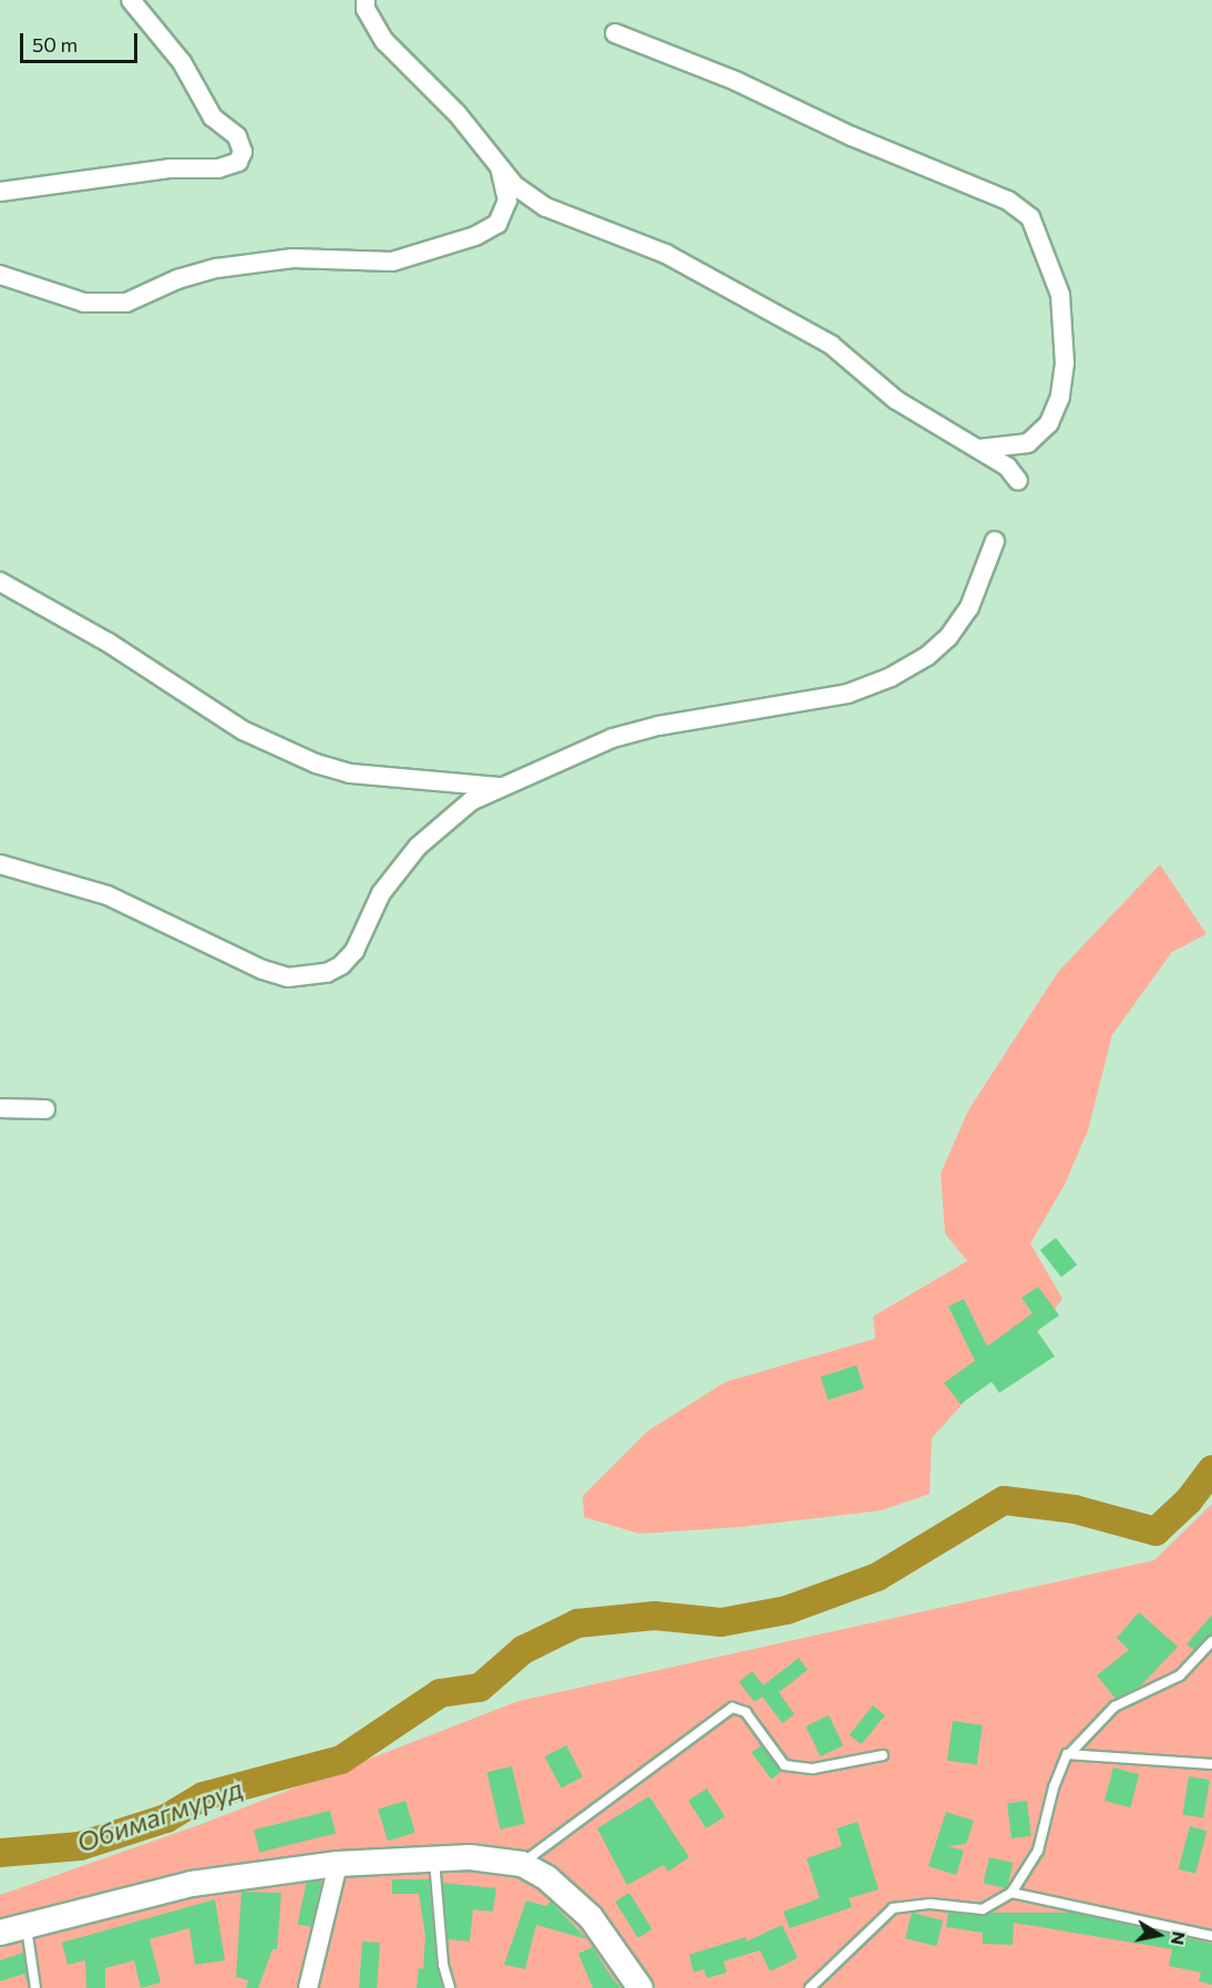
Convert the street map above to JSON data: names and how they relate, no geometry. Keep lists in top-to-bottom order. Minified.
{"water":["Обимагмуруд"],"scale_bar":"50 m","north":"right"}
